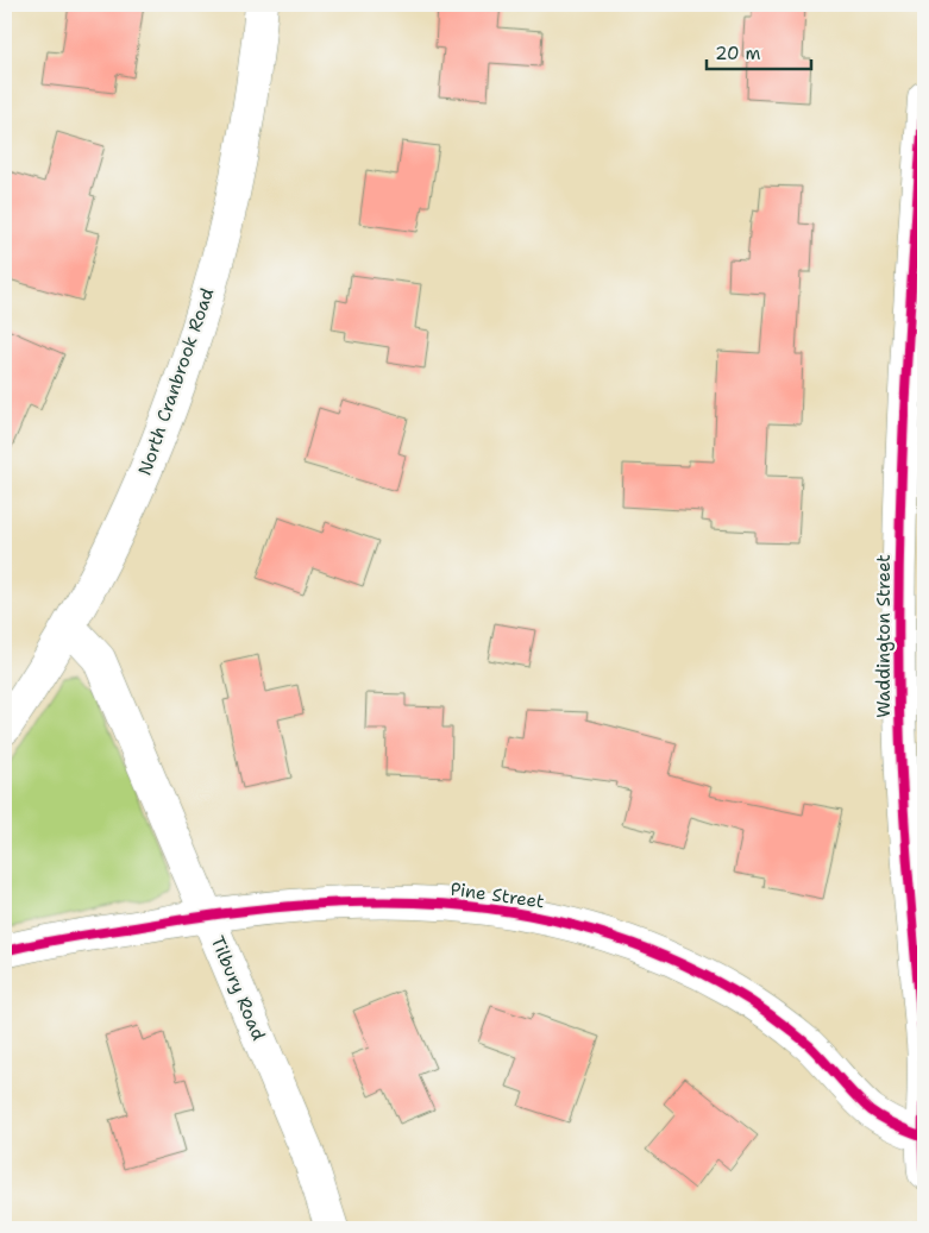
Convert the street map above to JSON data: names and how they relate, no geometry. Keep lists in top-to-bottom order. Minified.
{"streets":{"street":["North Cranbrook Road","Waddington Street","Pine Street","Tilbury Road"]},"crossings":[["North Cranbrook Road","Tilbury Road"],["Waddington Street","Pine Street"],["Pine Street","Tilbury Road"]],"scale_bar":"20 m"}
